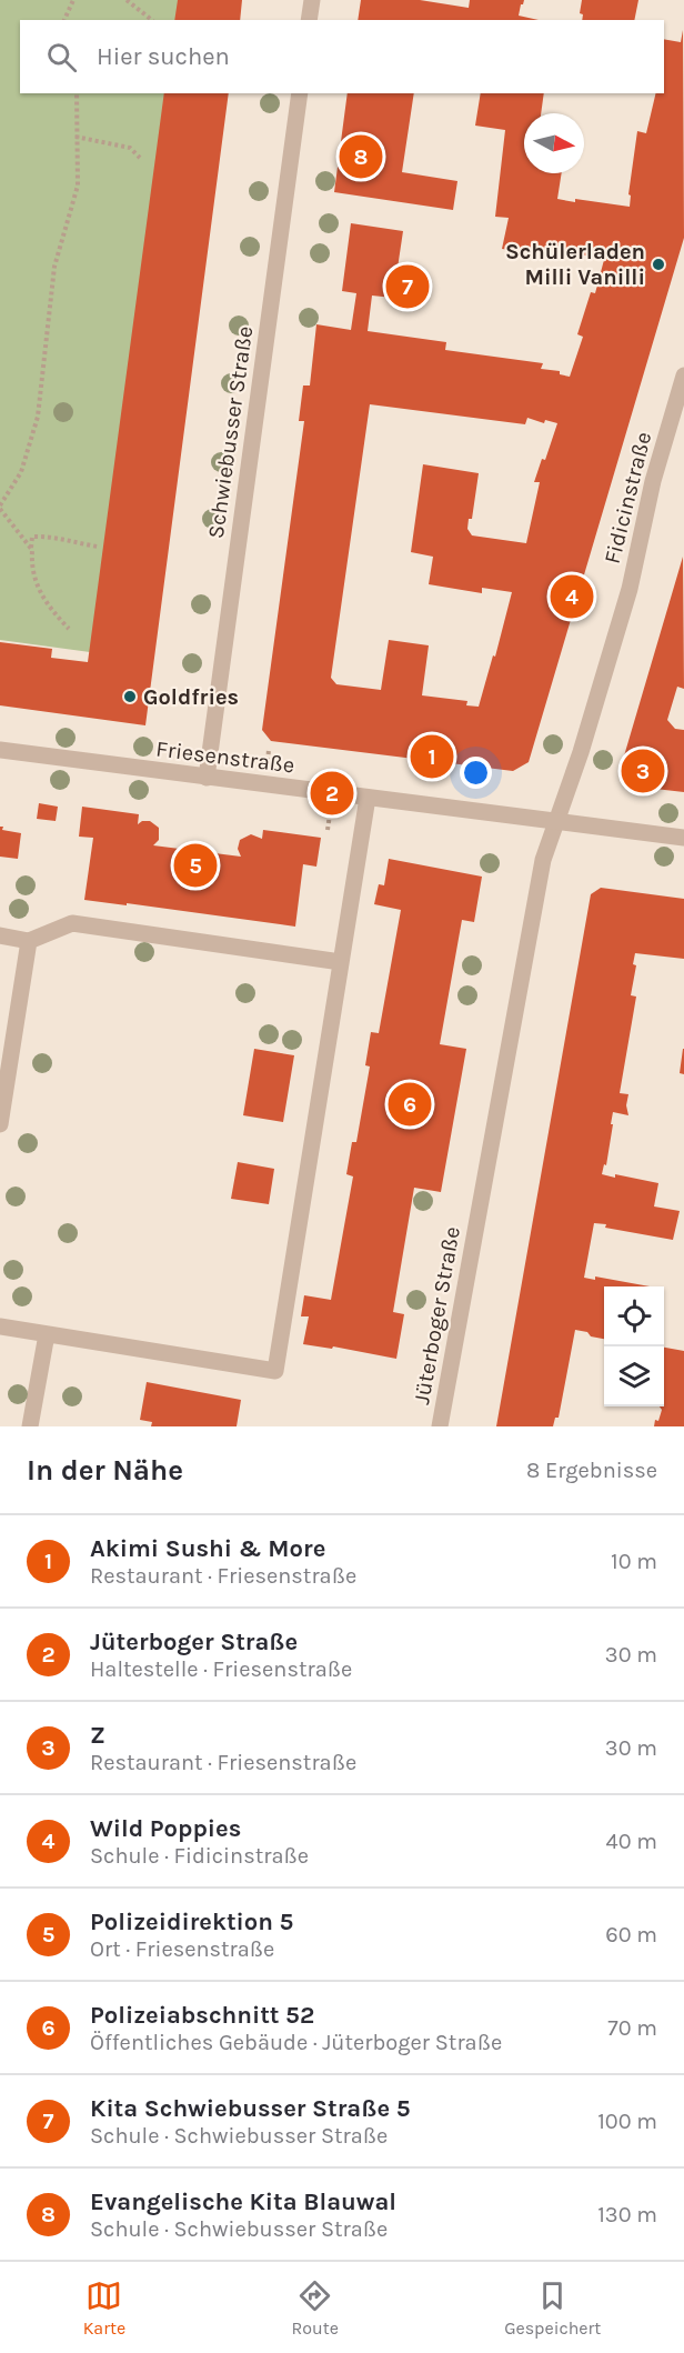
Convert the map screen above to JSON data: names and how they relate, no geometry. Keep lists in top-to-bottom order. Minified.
{"streets":{"street":["Schwiebusser Straße","Fidicinstraße","Friesenstraße","Jüterboger Straße"]},"crossings":[["Schwiebusser Straße","Friesenstraße"],["Fidicinstraße","Friesenstraße"],["Fidicinstraße","Jüterboger Straße"],["Friesenstraße","Jüterboger Straße"]],"places":["Schülerladen Milli Vanilli","Goldfries"],"north":"right","page":{"search":"Hier suchen","pins":["8","7","4","1","3","2","5","6"],"heading":["In der Nähe","8 Ergebnisse"],"list":[{"mark":"1","name":"Akimi Sushi & More","note":"Restaurant · Friesenstraße","value":"10 m"},{"mark":"2","name":"Jüterboger Straße","note":"Haltestelle · Friesenstraße","value":"30 m"},{"mark":"3","name":"Z","note":"Restaurant · Friesenstraße","value":"30 m"},{"mark":"4","name":"Wild Poppies","note":"Schule · Fidicinstraße","value":"40 m"},{"mark":"5","name":"Polizeidirektion 5","note":"Ort · Friesenstraße","value":"60 m"},{"mark":"6","name":"Polizeiabschnitt 52","note":"Öffentliches Gebäude · Jüterboger Straße","value":"70 m"},{"mark":"7","name":"Kita Schwiebusser Straße 5","note":"Schule · Schwiebusser Straße","value":"100 m"},{"mark":"8","name":"Evangelische Kita Blauwal","note":"Schule · Schwiebusser Straße","value":"130 m"}],"nav":["Karte","Route","Gespeichert"]}}
